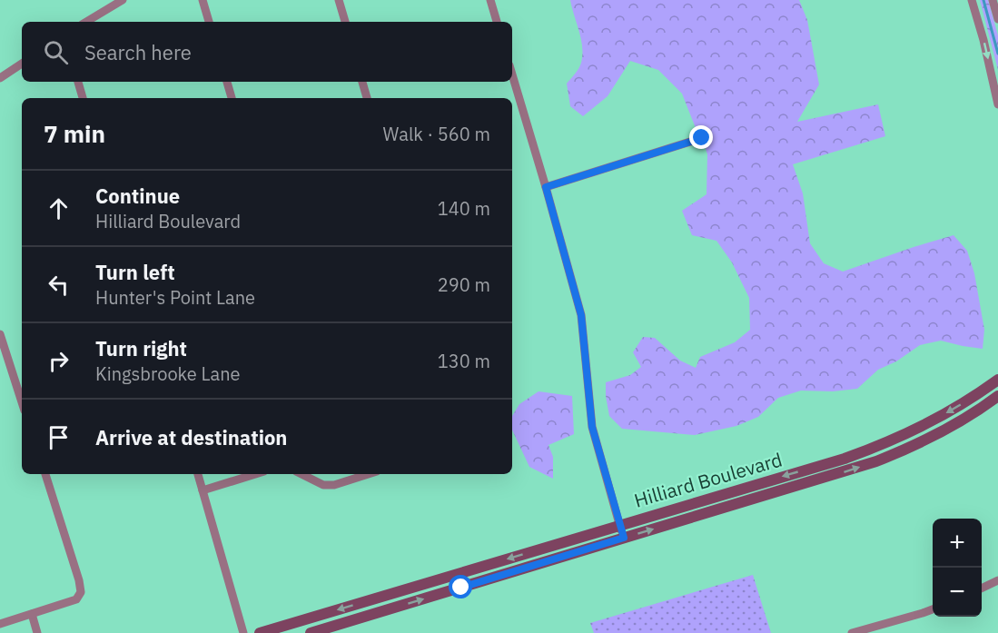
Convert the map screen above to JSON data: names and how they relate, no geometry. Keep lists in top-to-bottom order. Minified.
{"streets":{"main road":["Hilliard Boulevard"]},"page":{"search":"Search here","heading":["7 min","Walk · 560 m"],"list":[["Continue","Hilliard Boulevard","140 m"],["Turn left","Hunter's Point Lane","290 m"],["Turn right","Kingsbrooke Lane","130 m"],"Arrive at destination"],"map_buttons":["+","−"]}}
